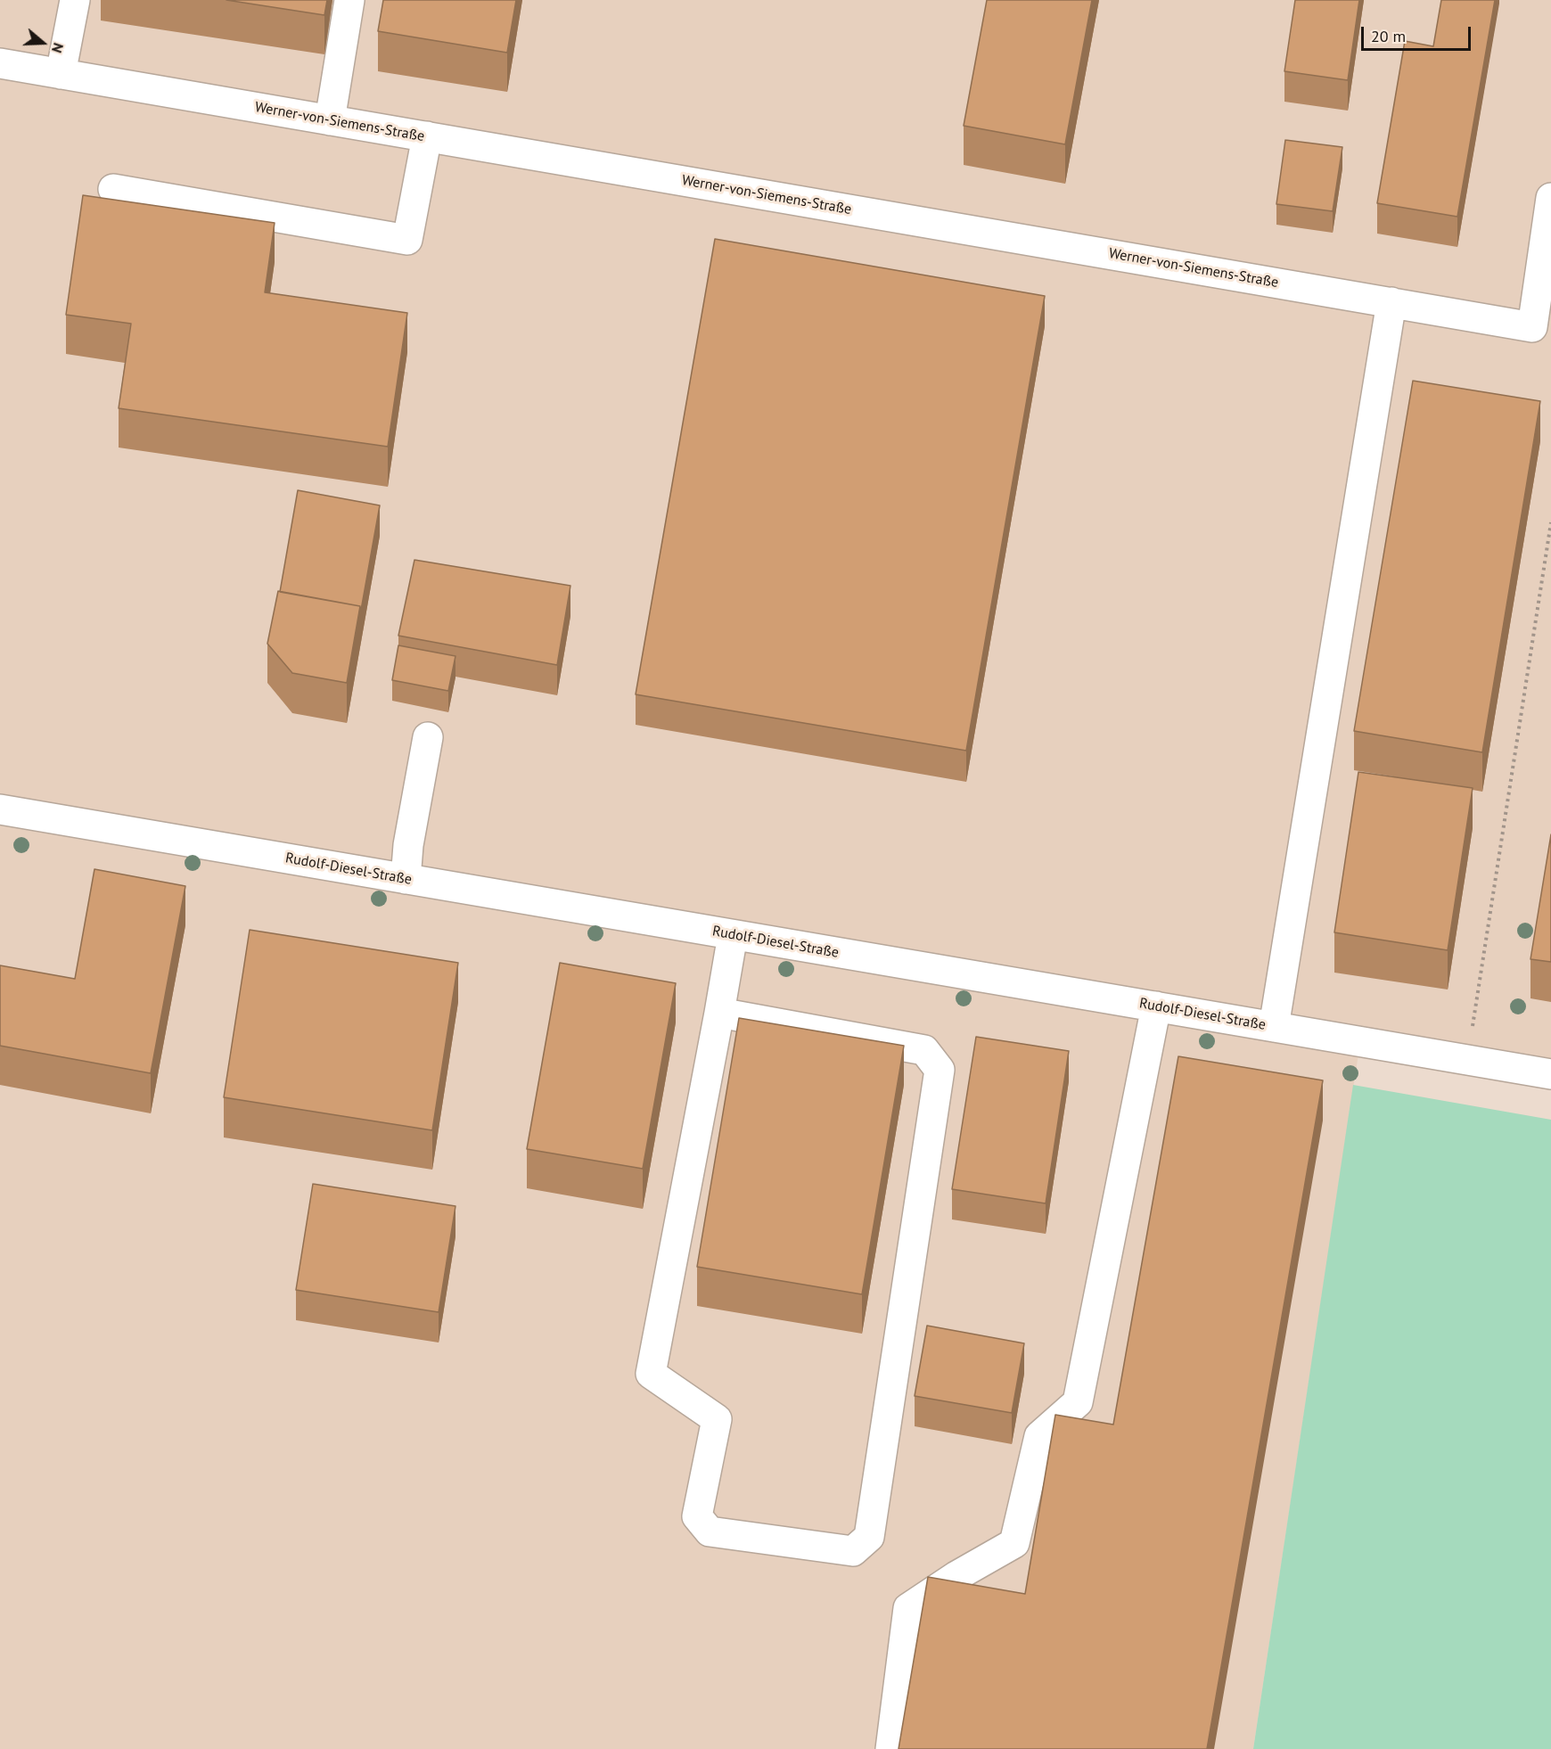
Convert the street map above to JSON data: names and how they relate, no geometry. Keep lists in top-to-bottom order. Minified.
{"streets":{"street":["Werner-von-Siemens-Straße","Rudolf-Diesel-Straße"]},"scale_bar":"20 m","north":"right"}
